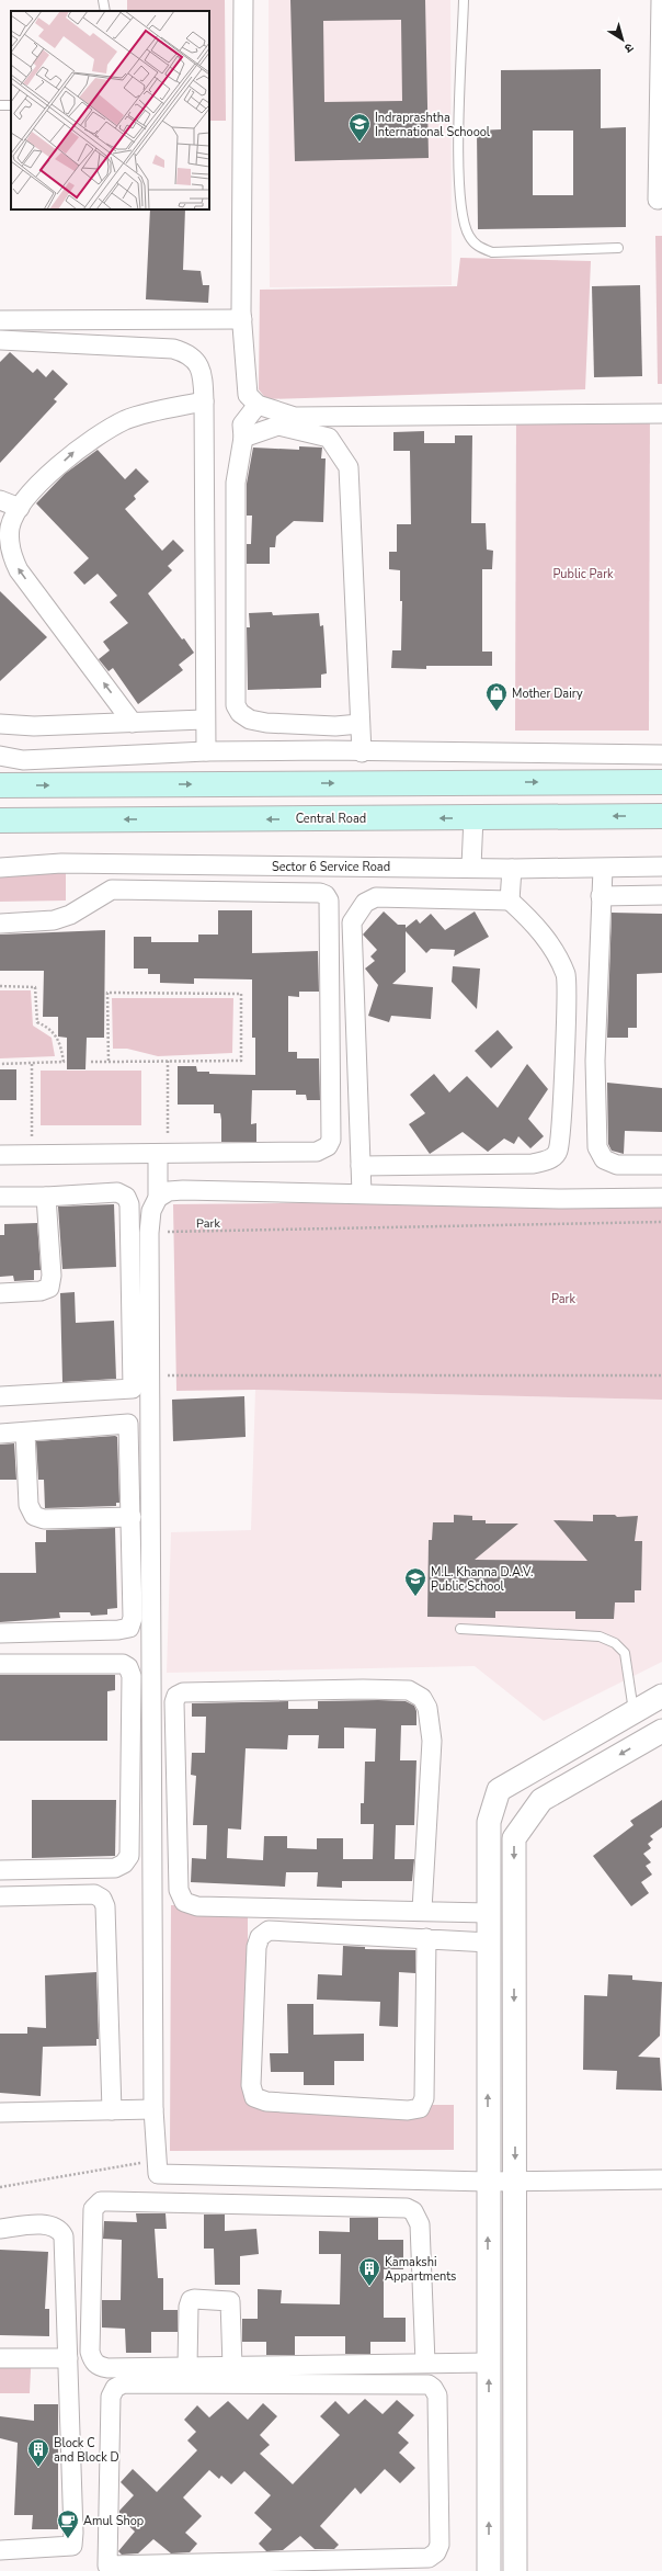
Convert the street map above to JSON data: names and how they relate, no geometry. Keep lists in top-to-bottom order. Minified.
{"streets":{"main road":["Central Road"],"street":["Sector 6 Service Road"],"path":["Park"]},"parks":["Public Park","Park"],"places":{"school or university":["Indraprashtha International Schoool","M.L. Khanna D.A.V. Public School"],"shop":["Mother Dairy"],"building":["Kamakshi Appartments","Block C and Block D"],"cafe":["Amul Shop"]},"north":"bottom right"}
